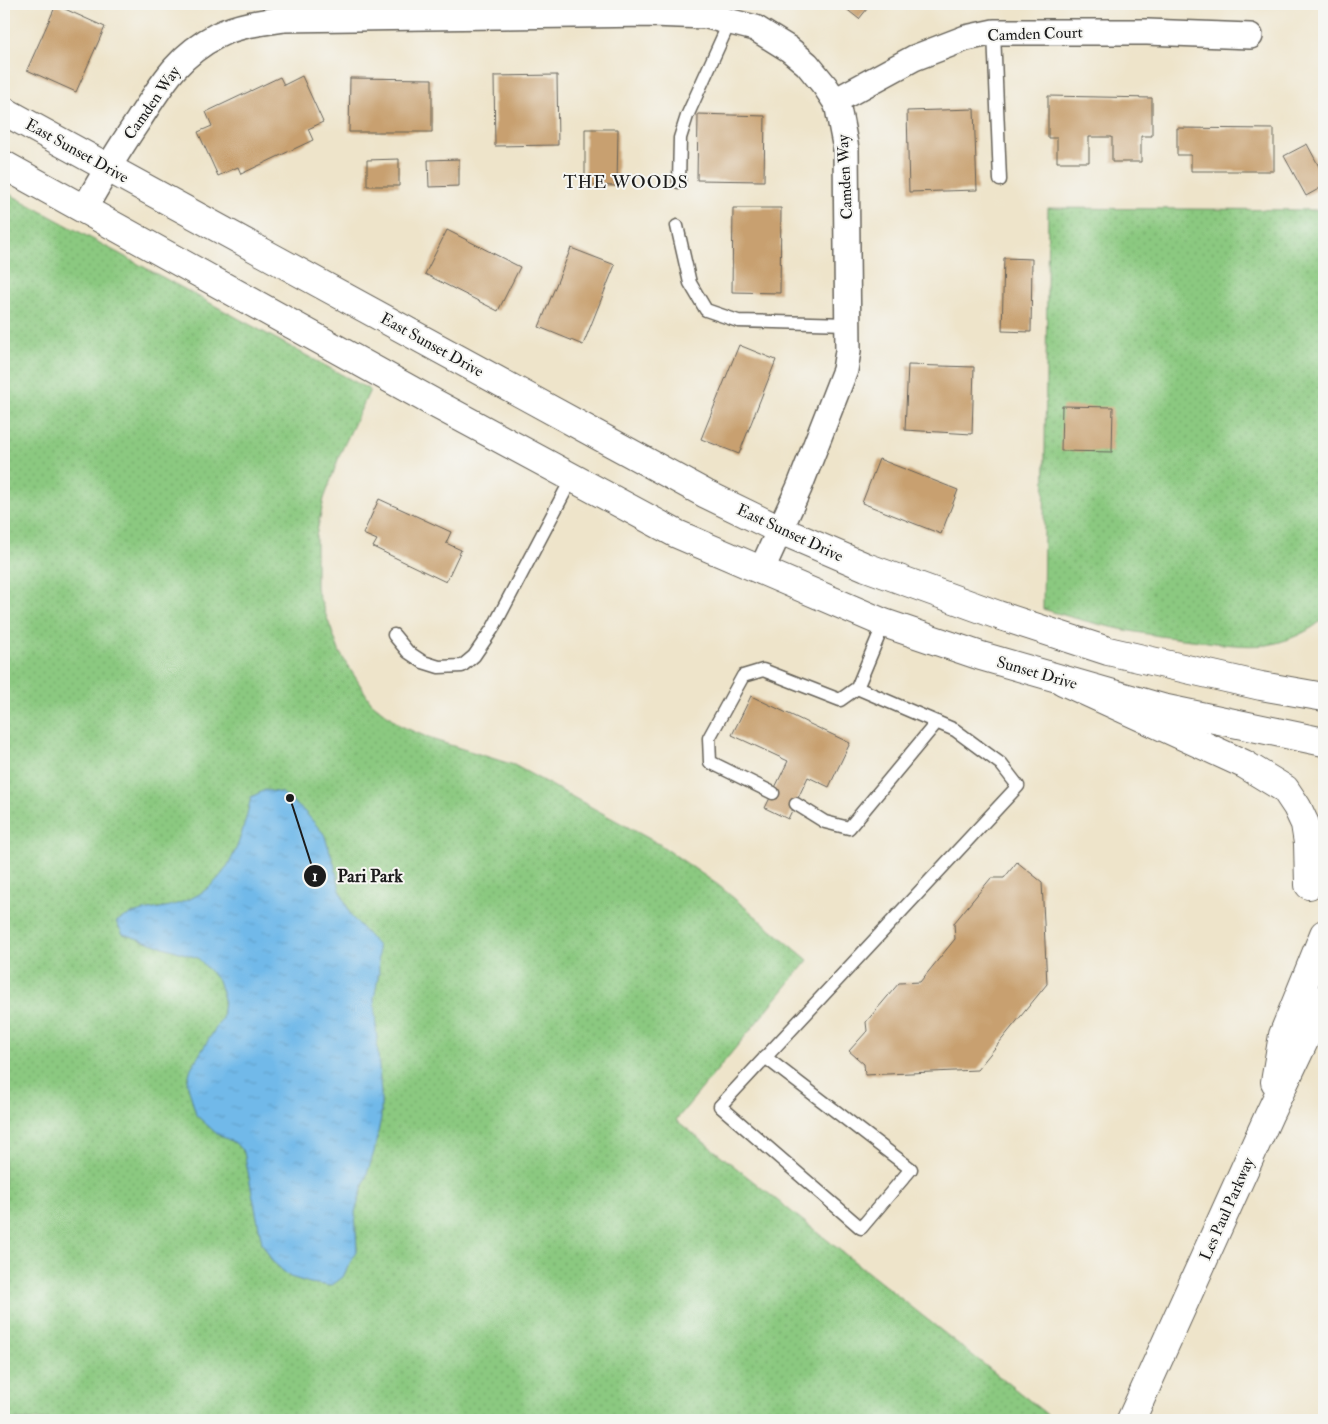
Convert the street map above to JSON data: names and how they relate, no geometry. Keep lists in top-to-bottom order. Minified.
{"streets":{"main road":["East Sunset Drive","Sunset Drive","Les Paul Parkway"],"street":["Camden Court","Camden Way"]},"crossings":[["Camden Court","Camden Way"],["Camden Way","East Sunset Drive"],["Camden Way","Sunset Drive"]],"districts":["THE WOODS"],"places":["Pari Park"]}
